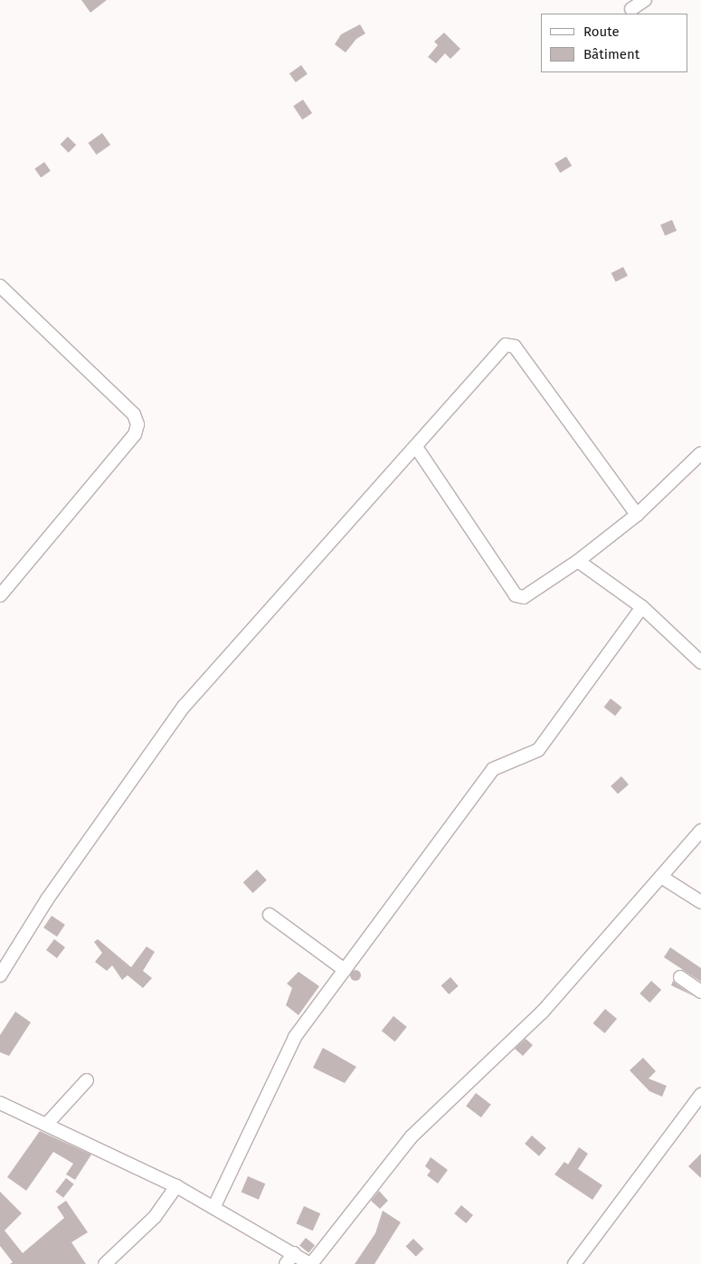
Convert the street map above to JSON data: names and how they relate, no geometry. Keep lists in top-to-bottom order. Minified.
{"legend":["Route","Bâtiment"]}
